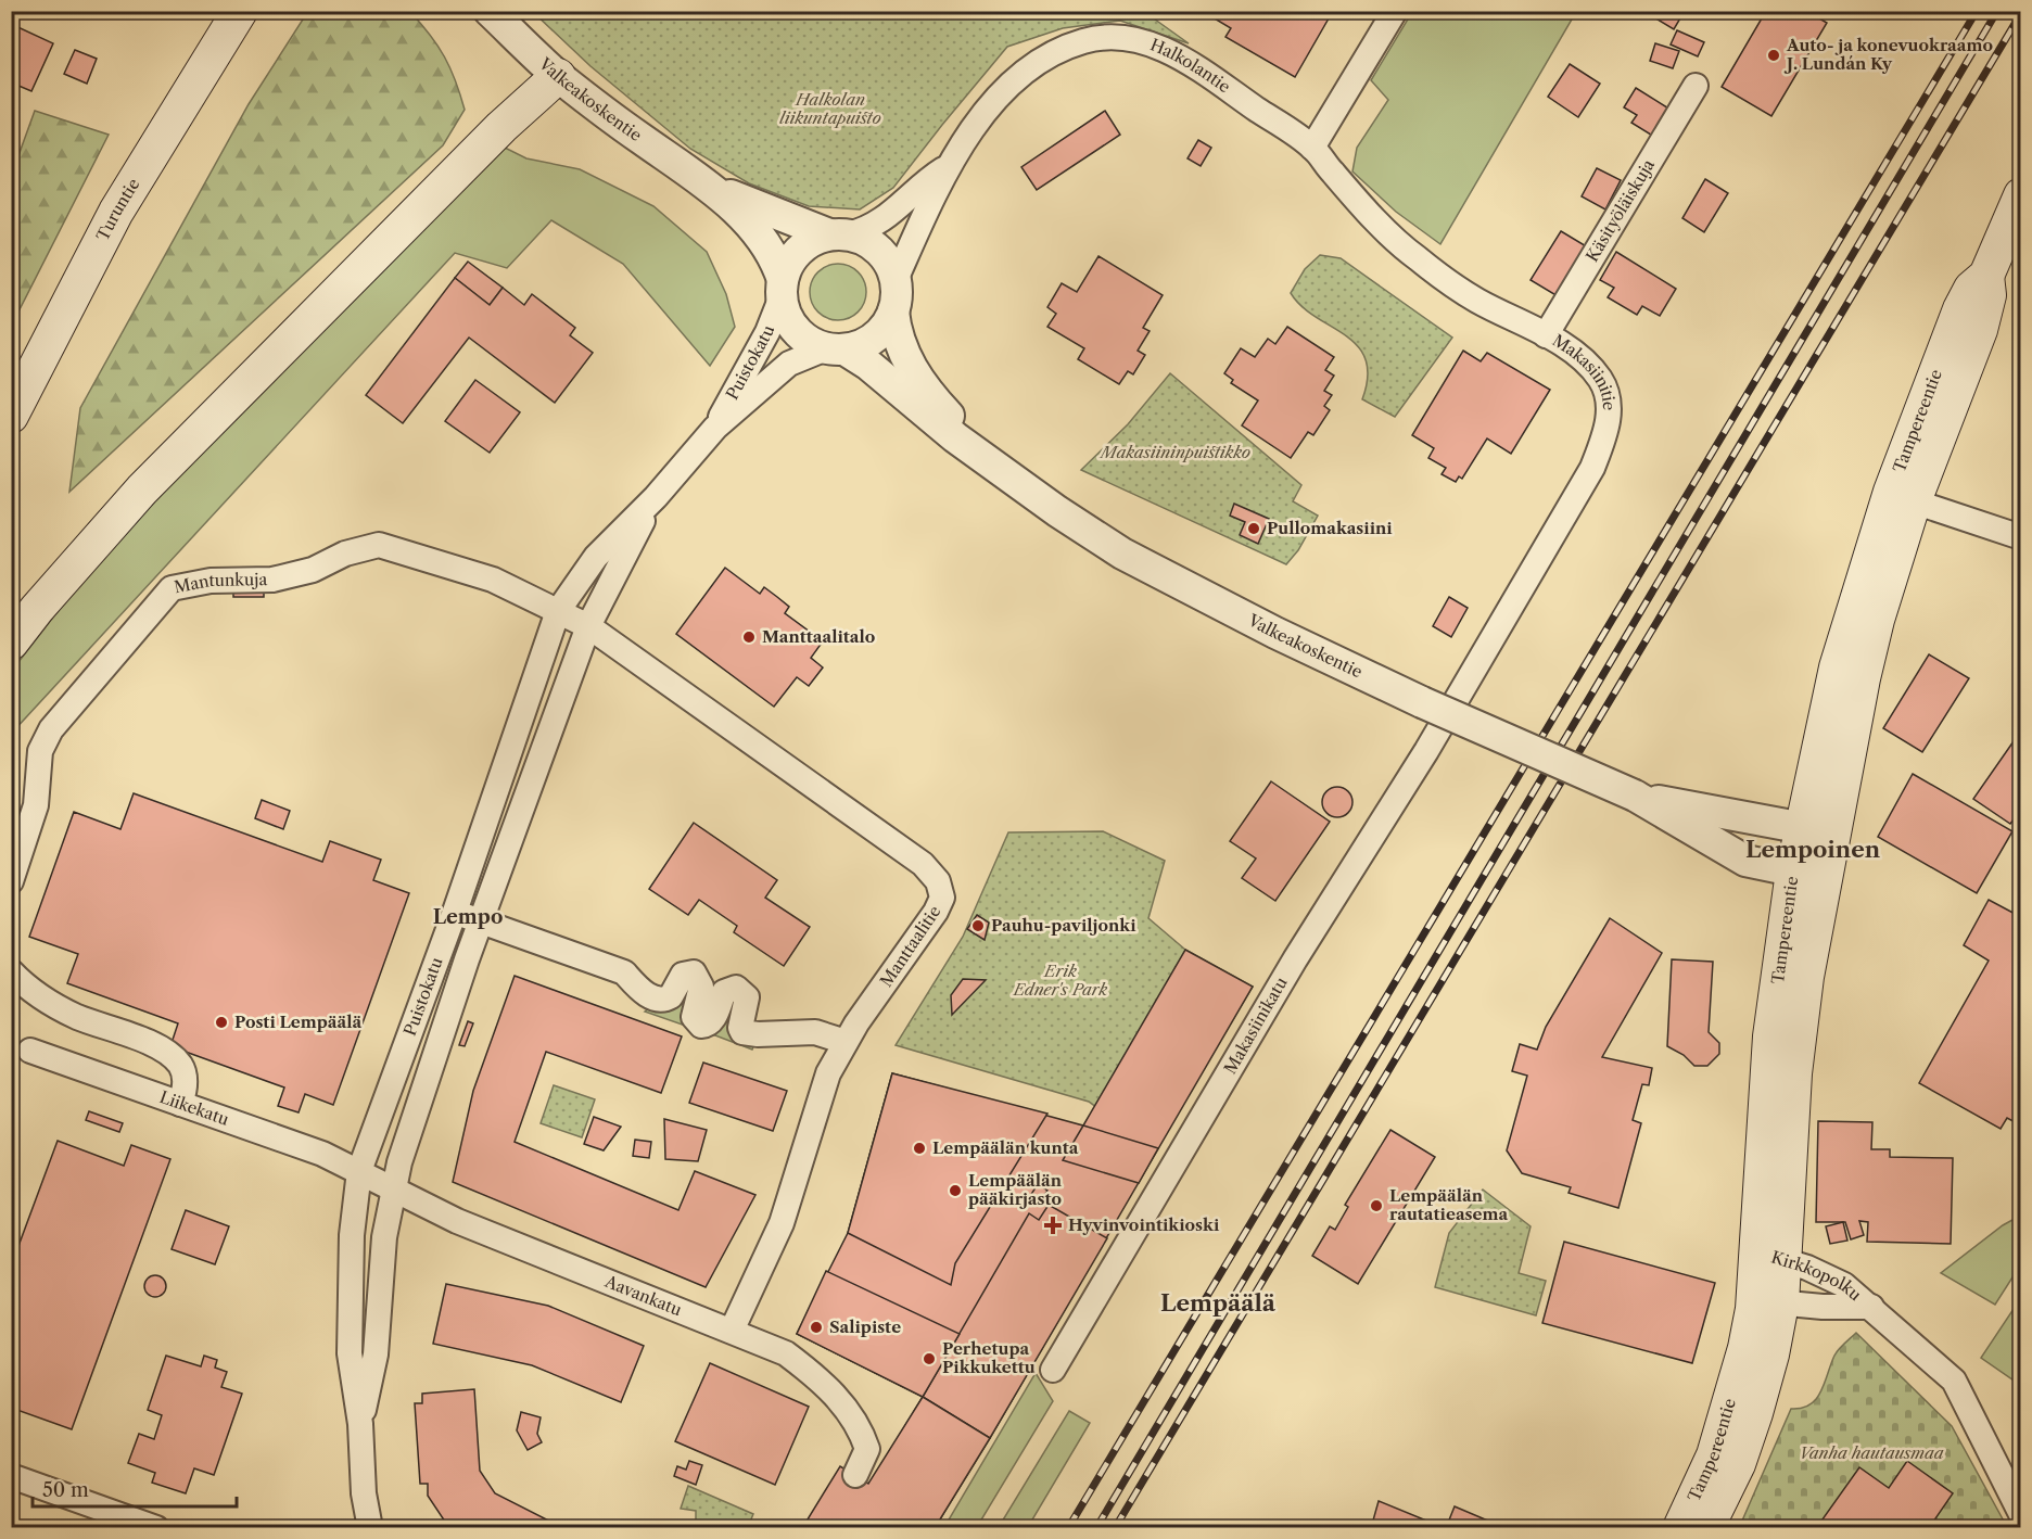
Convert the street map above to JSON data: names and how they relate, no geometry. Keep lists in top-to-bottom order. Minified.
{"streets":{"main road":["Turuntie","Tampereentie"],"street":["Halkolantie","Valkeakoskentie","Käsityöläiskuja","Puistokatu","Makasiinitie","Mantunkuja","Manttaalitie","Makasiinikatu","Liikekatu","Kirkkopolku","Aavankatu"]},"crossings":[["Halkolantie","Valkeakoskentie"],["Halkolantie","Puistokatu"],["Halkolantie","Makasiinitie"],["Valkeakoskentie","Puistokatu"],["Valkeakoskentie","Tampereentie"],["Käsityöläiskuja","Makasiinitie"],["Puistokatu","Mantunkuja"],["Puistokatu","Manttaalitie"],["Puistokatu","Liikekatu"],["Puistokatu","Aavankatu"],["Makasiinitie","Makasiinikatu"],["Tampereentie","Kirkkopolku"],["Mantunkuja","Manttaalitie"],["Manttaalitie","Aavankatu"],["Liikekatu","Aavankatu"]],"districts":["Lempoinen","Lempo","Lempäälä"],"parks":["Halkolan liikuntapuisto","Makasiininpuistikko","Erik Edner's Park","Vanha hautausmaa"],"places":{"other":["Auto- ja konevuokraamo J. Lundán Ky","Pullomakasiini","Manttaalitalo","Pauhu-paviljonki","Posti Lempäälä","Lempäälän kunta","Lempäälän pääkirjasto","Lempäälän rautatieasema","Salipiste","Perhetupa Pikkukettu"],"health":["Hyvinvointikioski"]},"scale_bar":"50 m"}
